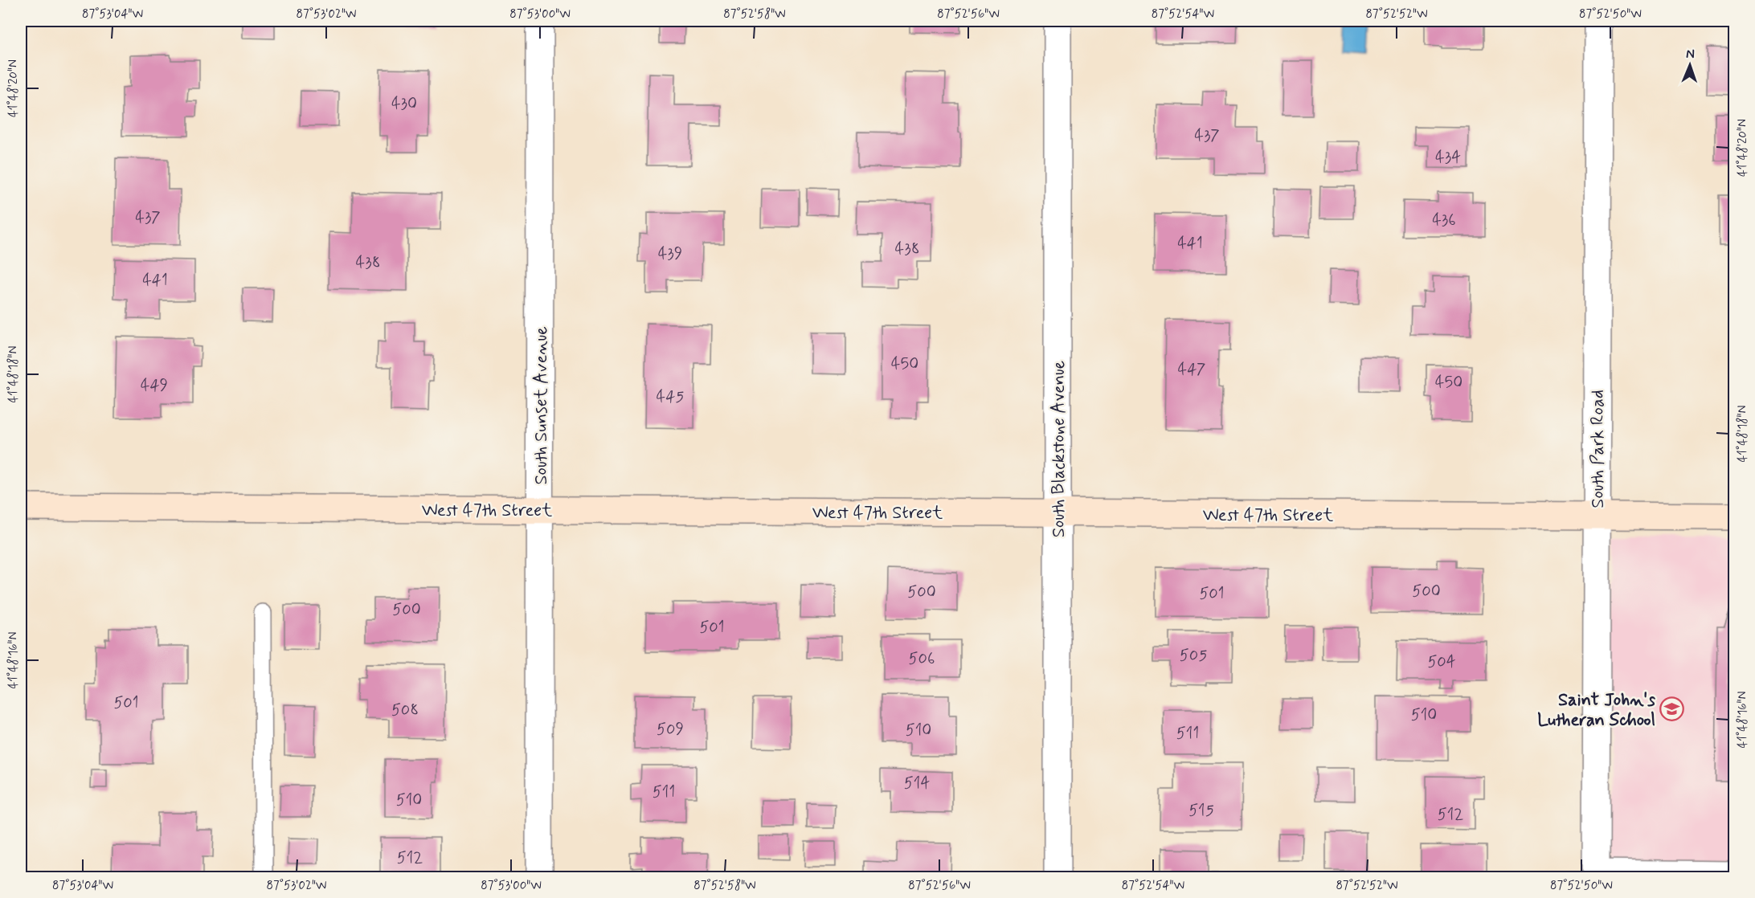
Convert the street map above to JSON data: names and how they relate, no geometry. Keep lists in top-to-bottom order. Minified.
{"streets":{"main road":["West 47th Street"],"street":["South Sunset Avenue","South Blackstone Avenue","South Park Road"]},"crossings":[["South Sunset Avenue","West 47th Street"],["South Blackstone Avenue","West 47th Street"],["South Park Road","West 47th Street"]],"places":{"school or university":["Saint John's Lutheran School"]},"house_numbers":["430","437","434","437","436","441","438","439","438","441","450","447","450","449","445","500","500","501","500","501","505","506","504","501","508","510","509","510","511","514","511","510","515","512","512"],"north":"top","coordinates":["87°53'04\"W","87°53'02\"W","87°53'00\"W","87°52'58\"W","87°52'56\"W","87°52'54\"W","87°52'52\"W","87°52'50\"W","41°48'20\"N","41°48'18\"N","41°48'16\"N"]}
